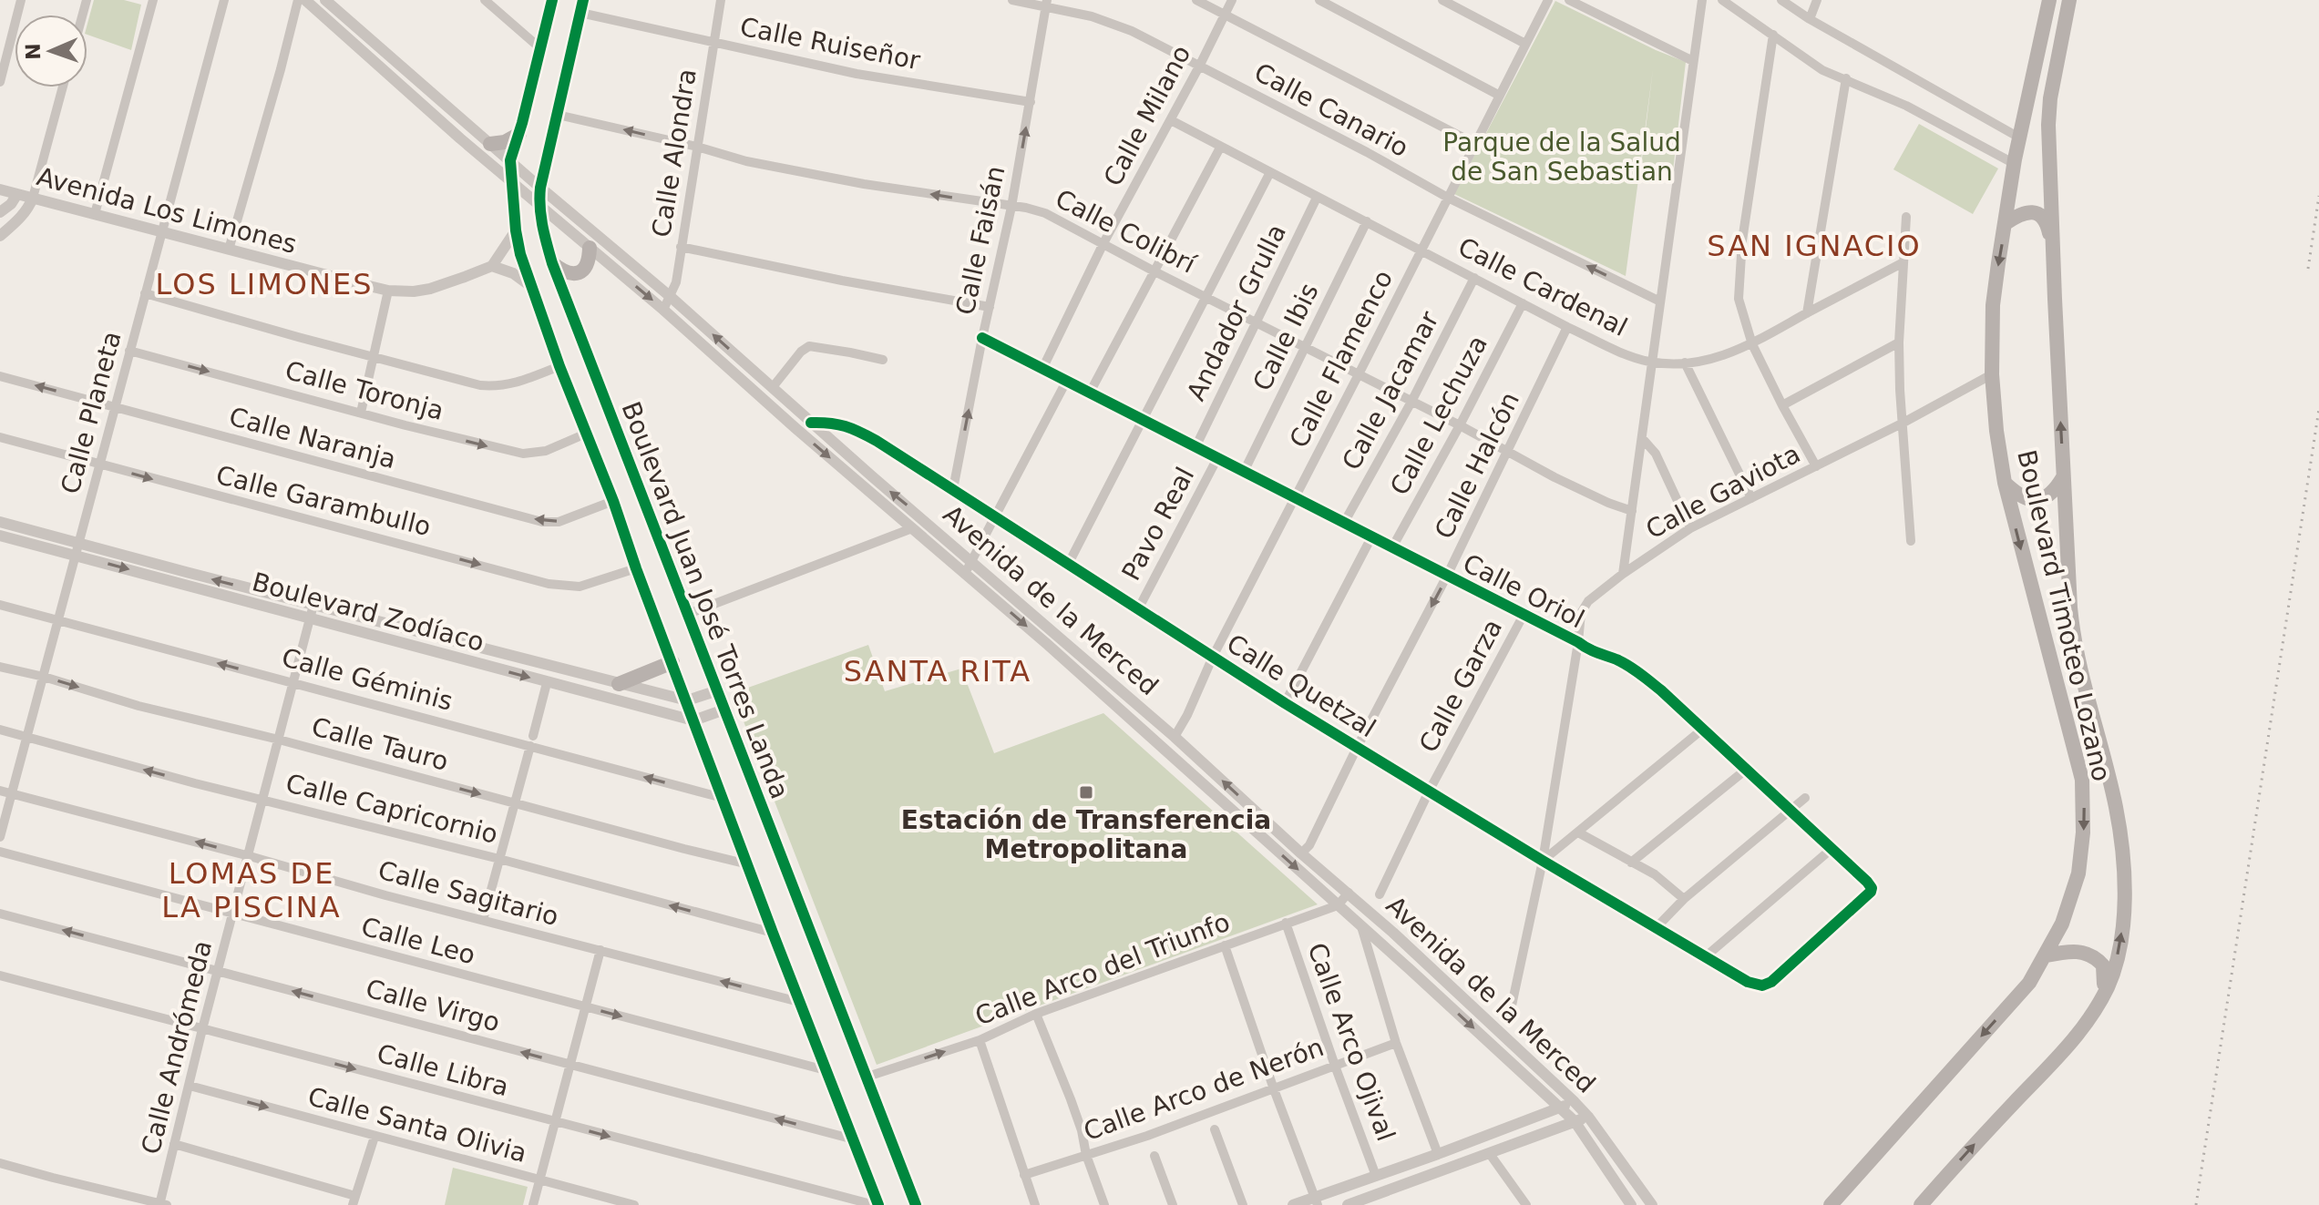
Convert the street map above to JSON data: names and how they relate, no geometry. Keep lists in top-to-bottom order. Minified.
{"streets":{"main road":["Boulevard Juan José Torres Landa","Boulevard Timoteo Lozano"],"street":["Calle Ruiseñor","Calle Canario","Calle Milano","Calle Alondra","Avenida Los Limones","Calle Colibrí","Calle Faisán","Calle Cardenal","Andador Grulla","Calle Ibis","Calle Flamenco","Calle Toronja","Calle Jacamar","Calle Planeta","Calle Lechuza","Calle Naranja","Calle Halcón","Calle Gaviota","Calle Garambullo","Pavo Real","Calle Oriol","Avenida de la Merced","Boulevard Zodíaco","Calle Géminis","Calle Quetzal","Calle Garza","Calle Tauro","Calle Capricornio","Calle Sagitario","Calle Leo","Calle Arco del Triunfo","Calle Virgo","Calle Arco Ojival","Calle Andrómeda","Calle Libra","Calle Arco de Nerón","Calle Santa Olivia"]},"crossings":[["Calle Ruiseñor","Calle Alondra"],["Calle Ruiseñor","Calle Faisán"],["Calle Ruiseñor","Boulevard Juan José Torres Landa"],["Calle Canario","Calle Milano"],["Calle Canario","Calle Faisán"],["Calle Canario","Calle Flamenco"],["Calle Milano","Calle Colibrí"],["Calle Milano","Calle Cardenal"],["Calle Milano","Calle Oriol"],["Calle Alondra","Calle Colibrí"],["Calle Alondra","Avenida de la Merced"],["Avenida Los Limones","Calle Planeta"],["Calle Colibrí","Calle Faisán"],["Calle Colibrí","Andador Grulla"],["Calle Colibrí","Calle Ibis"],["Calle Colibrí","Calle Flamenco"],["Calle Colibrí","Calle Jacamar"],["Calle Colibrí","Calle Lechuza"],["Calle Colibrí","Calle Halcón"],["Calle Colibrí","Boulevard Juan José Torres Landa"],["Calle Faisán","Calle Oriol"],["Calle Faisán","Calle Quetzal"],["Calle Cardenal","Andador Grulla"],["Calle Cardenal","Calle Ibis"],["Calle Cardenal","Calle Flamenco"],["Calle Cardenal","Calle Jacamar"],["Calle Cardenal","Calle Lechuza"],["Calle Cardenal","Calle Halcón"],["Andador Grulla","Calle Oriol"],["Calle Ibis","Calle Oriol"],["Calle Flamenco","Calle Oriol"],["Calle Flamenco","Avenida de la Merced"],["Calle Flamenco","Calle Quetzal"],["Calle Toronja","Calle Planeta"],["Calle Toronja","Boulevard Juan José Torres Landa"],["Calle Jacamar","Calle Oriol"],["Calle Planeta","Calle Naranja"],["Calle Planeta","Calle Garambullo"],["Calle Planeta","Boulevard Zodíaco"],["Calle Planeta","Calle Géminis"],["Calle Planeta","Calle Tauro"],["Calle Planeta","Calle Capricornio"],["Calle Planeta","Calle Sagitario"],["Calle Lechuza","Calle Oriol"],["Calle Naranja","Boulevard Juan José Torres Landa"],["Calle Halcón","Calle Oriol"],["Calle Halcón","Avenida de la Merced"],["Calle Halcón","Calle Quetzal"],["Calle Gaviota","Calle Oriol"],["Calle Gaviota","Boulevard Timoteo Lozano"],["Calle Gaviota","Calle Quetzal"],["Calle Garambullo","Boulevard Juan José Torres Landa"],["Pavo Real","Calle Oriol"],["Pavo Real","Calle Quetzal"],["Calle Oriol","Calle Quetzal"],["Calle Oriol","Calle Garza"],["Boulevard Juan José Torres Landa","Avenida de la Merced"],["Boulevard Juan José Torres Landa","Boulevard Zodíaco"],["Boulevard Juan José Torres Landa","Calle Géminis"],["Boulevard Juan José Torres Landa","Calle Tauro"],["Boulevard Juan José Torres Landa","Calle Capricornio"],["Boulevard Juan José Torres Landa","Calle Sagitario"],["Boulevard Juan José Torres Landa","Calle Leo"],["Boulevard Juan José Torres Landa","Calle Arco del Triunfo"],["Boulevard Juan José Torres Landa","Calle Virgo"],["Boulevard Juan José Torres Landa","Calle Libra"],["Avenida de la Merced","Calle Quetzal"],["Avenida de la Merced","Calle Arco del Triunfo"],["Boulevard Zodíaco","Calle Andrómeda"],["Calle Géminis","Calle Andrómeda"],["Calle Quetzal","Calle Garza"],["Calle Tauro","Calle Andrómeda"],["Calle Capricornio","Calle Andrómeda"],["Calle Sagitario","Calle Andrómeda"],["Calle Leo","Calle Andrómeda"],["Calle Arco del Triunfo","Calle Arco Ojival"],["Calle Virgo","Calle Andrómeda"],["Calle Arco Ojival","Calle Arco de Nerón"],["Calle Andrómeda","Calle Libra"],["Calle Andrómeda","Calle Santa Olivia"]],"one_way":["Calle Colibrí","Calle Naranja","Calle Garambullo","Calle Géminis","Calle Tauro","Calle Capricornio","Calle Sagitario","Calle Virgo","Calle Libra"],"districts":["SAN IGNACIO","LOS LIMONES","SANTA RITA","LOMAS DE LA PISCINA"],"parks":["Parque de la Salud de San Sebastian"],"places":{"transit":["Estación de Transferencia Metropolitana"]},"north":"left"}
